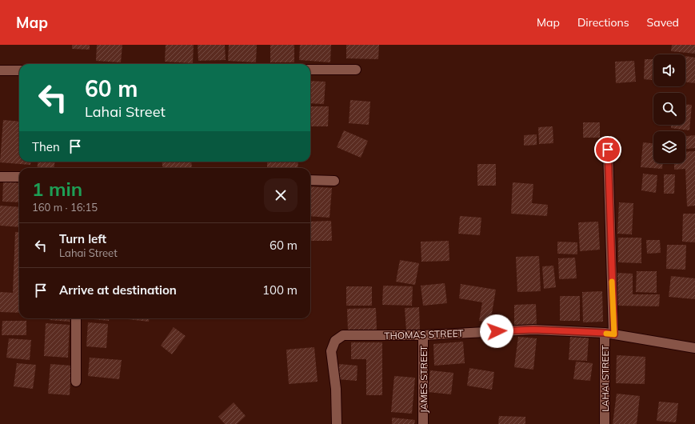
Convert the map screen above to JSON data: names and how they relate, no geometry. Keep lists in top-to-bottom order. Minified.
{"streets":{"street":["THOMAS STREET","LAHAI STREET","JAMES STREET"]},"crossings":[["THOMAS STREET","LAHAI STREET"],["THOMAS STREET","JAMES STREET"]],"page":{"header":"Map","nav":["Map","Directions","Saved"],"turn":["60 m","Lahai Street"],"then":"Then","heading":["1 min","160 m · 16:15"],"list":[{"name":"Turn left","note":"Lahai Street","value":"60 m"},{"name":"Arrive at destination","value":"100 m"}]}}
